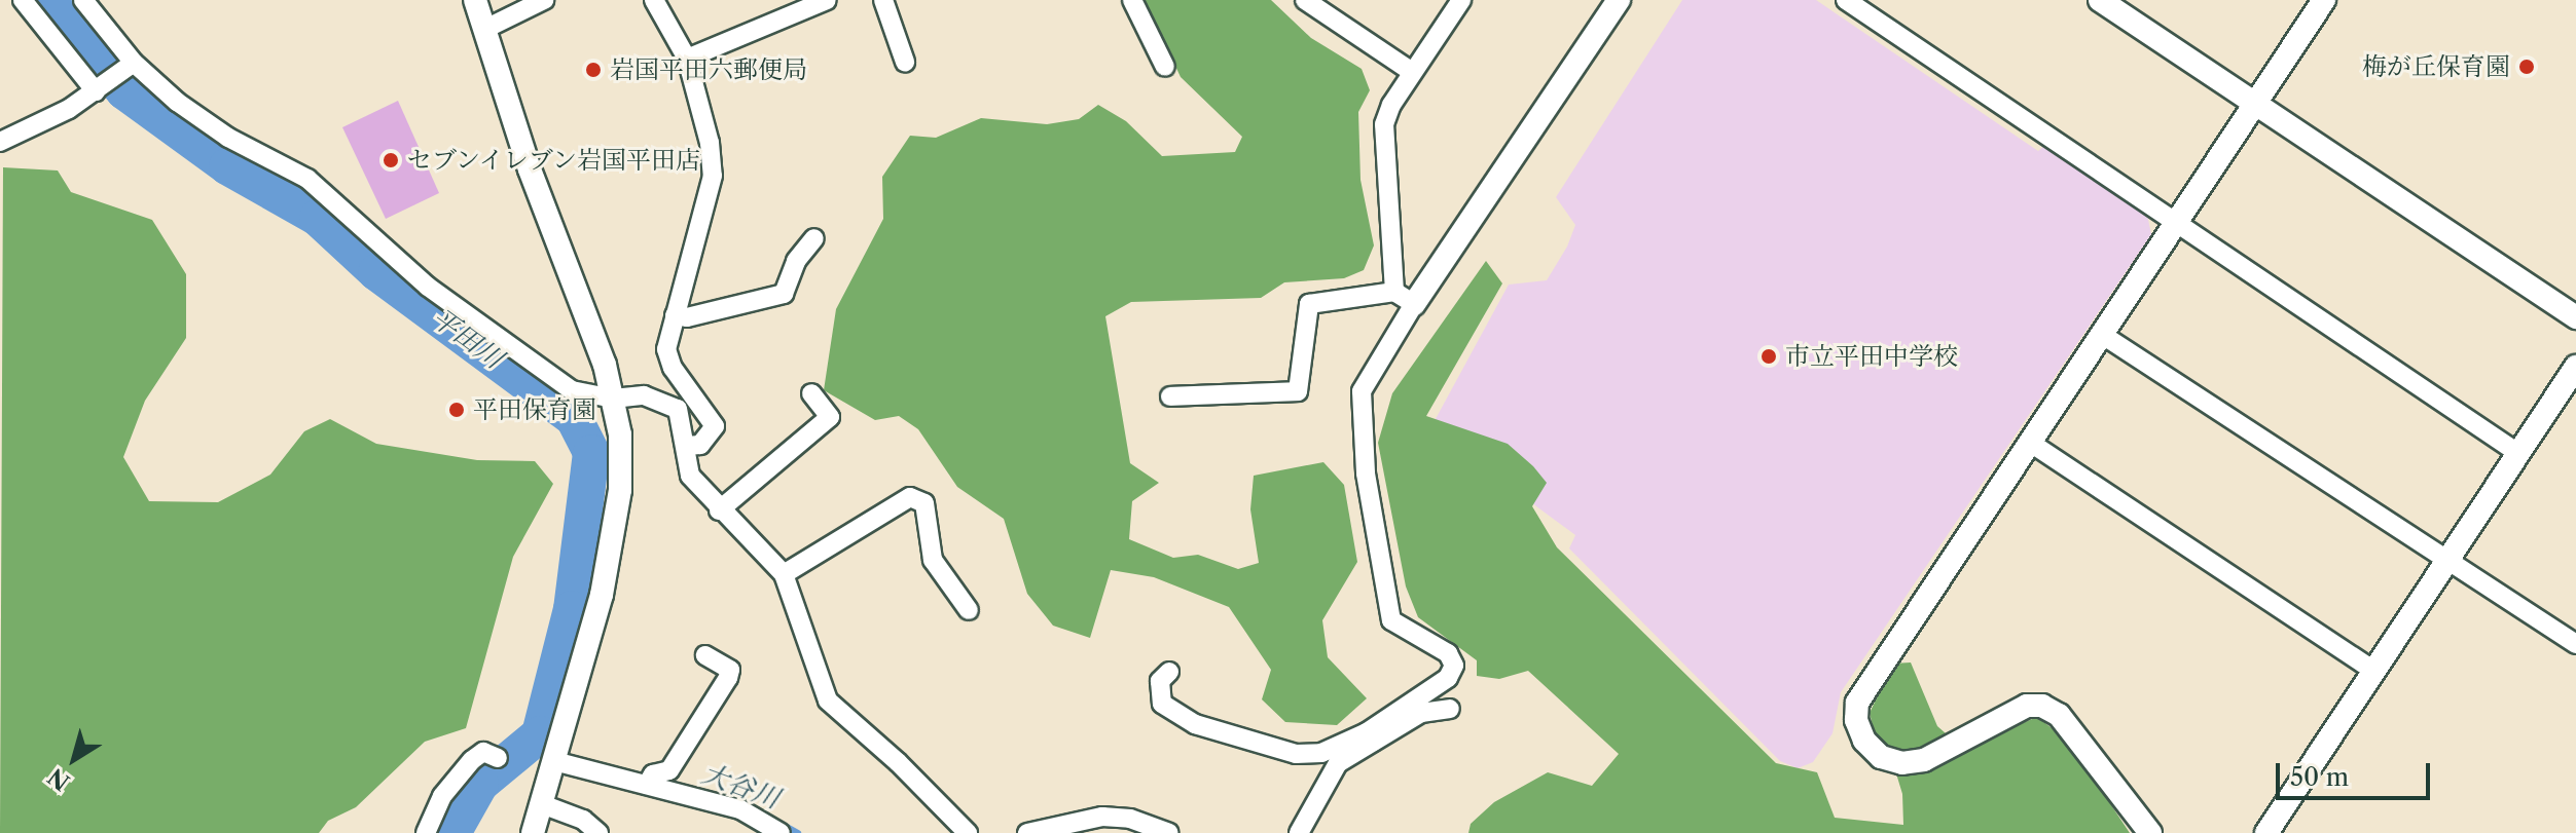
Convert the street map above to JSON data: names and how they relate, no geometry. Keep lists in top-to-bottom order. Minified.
{"water":["平田川","大谷川"],"places":["梅が丘保育園","岩国平田六郵便局","セブンイレブン岩国平田店","市立平田中学校","平田保育園"],"scale_bar":"50 m","north":"bottom left"}
